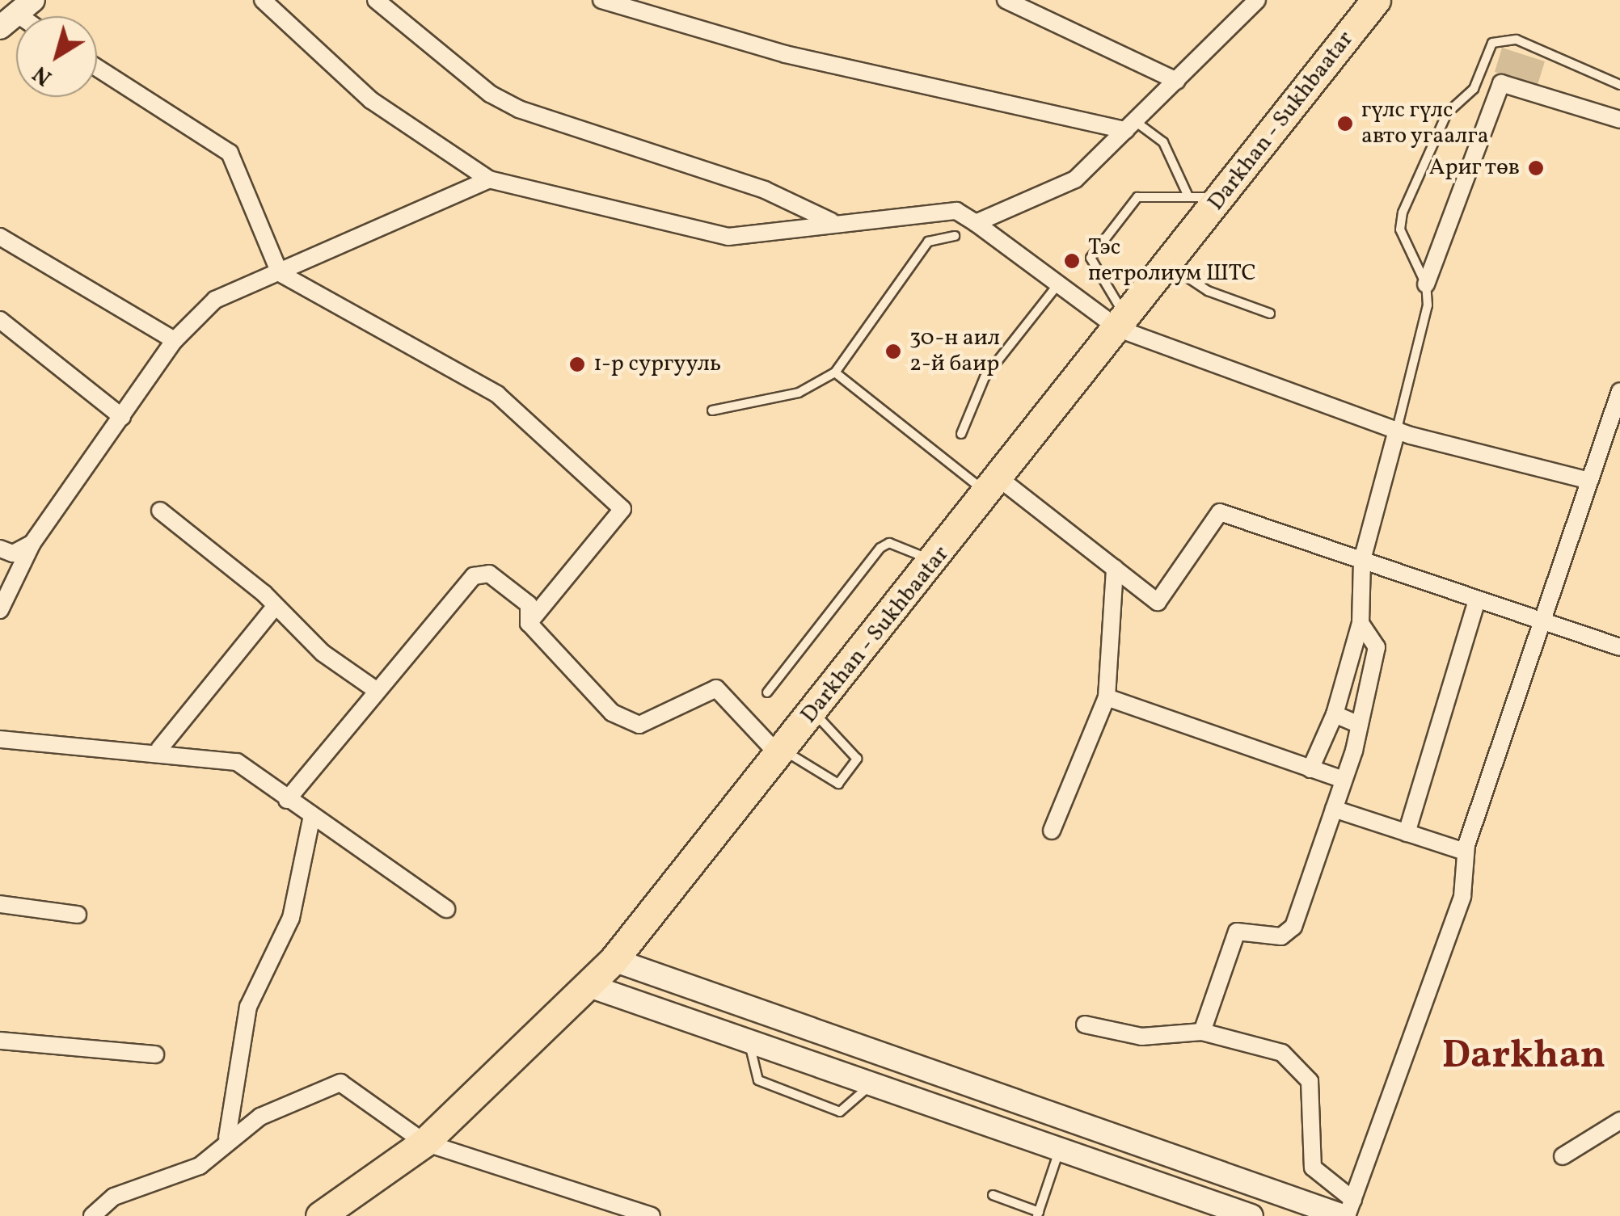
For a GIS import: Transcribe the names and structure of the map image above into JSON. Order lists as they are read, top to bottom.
{
  "streets": {
    "highway": ["Darkhan - Sukhbaatar"]
  },
  "districts": ["Darkhan"],
  "places": [
    "гүлс гүлс авто угаалга",
    "Ариг төв",
    "Тэс петролиум ШТС",
    "30-н аил 2-й баир",
    "1-р сургууль"
  ],
  "north": "bottom left"
}
